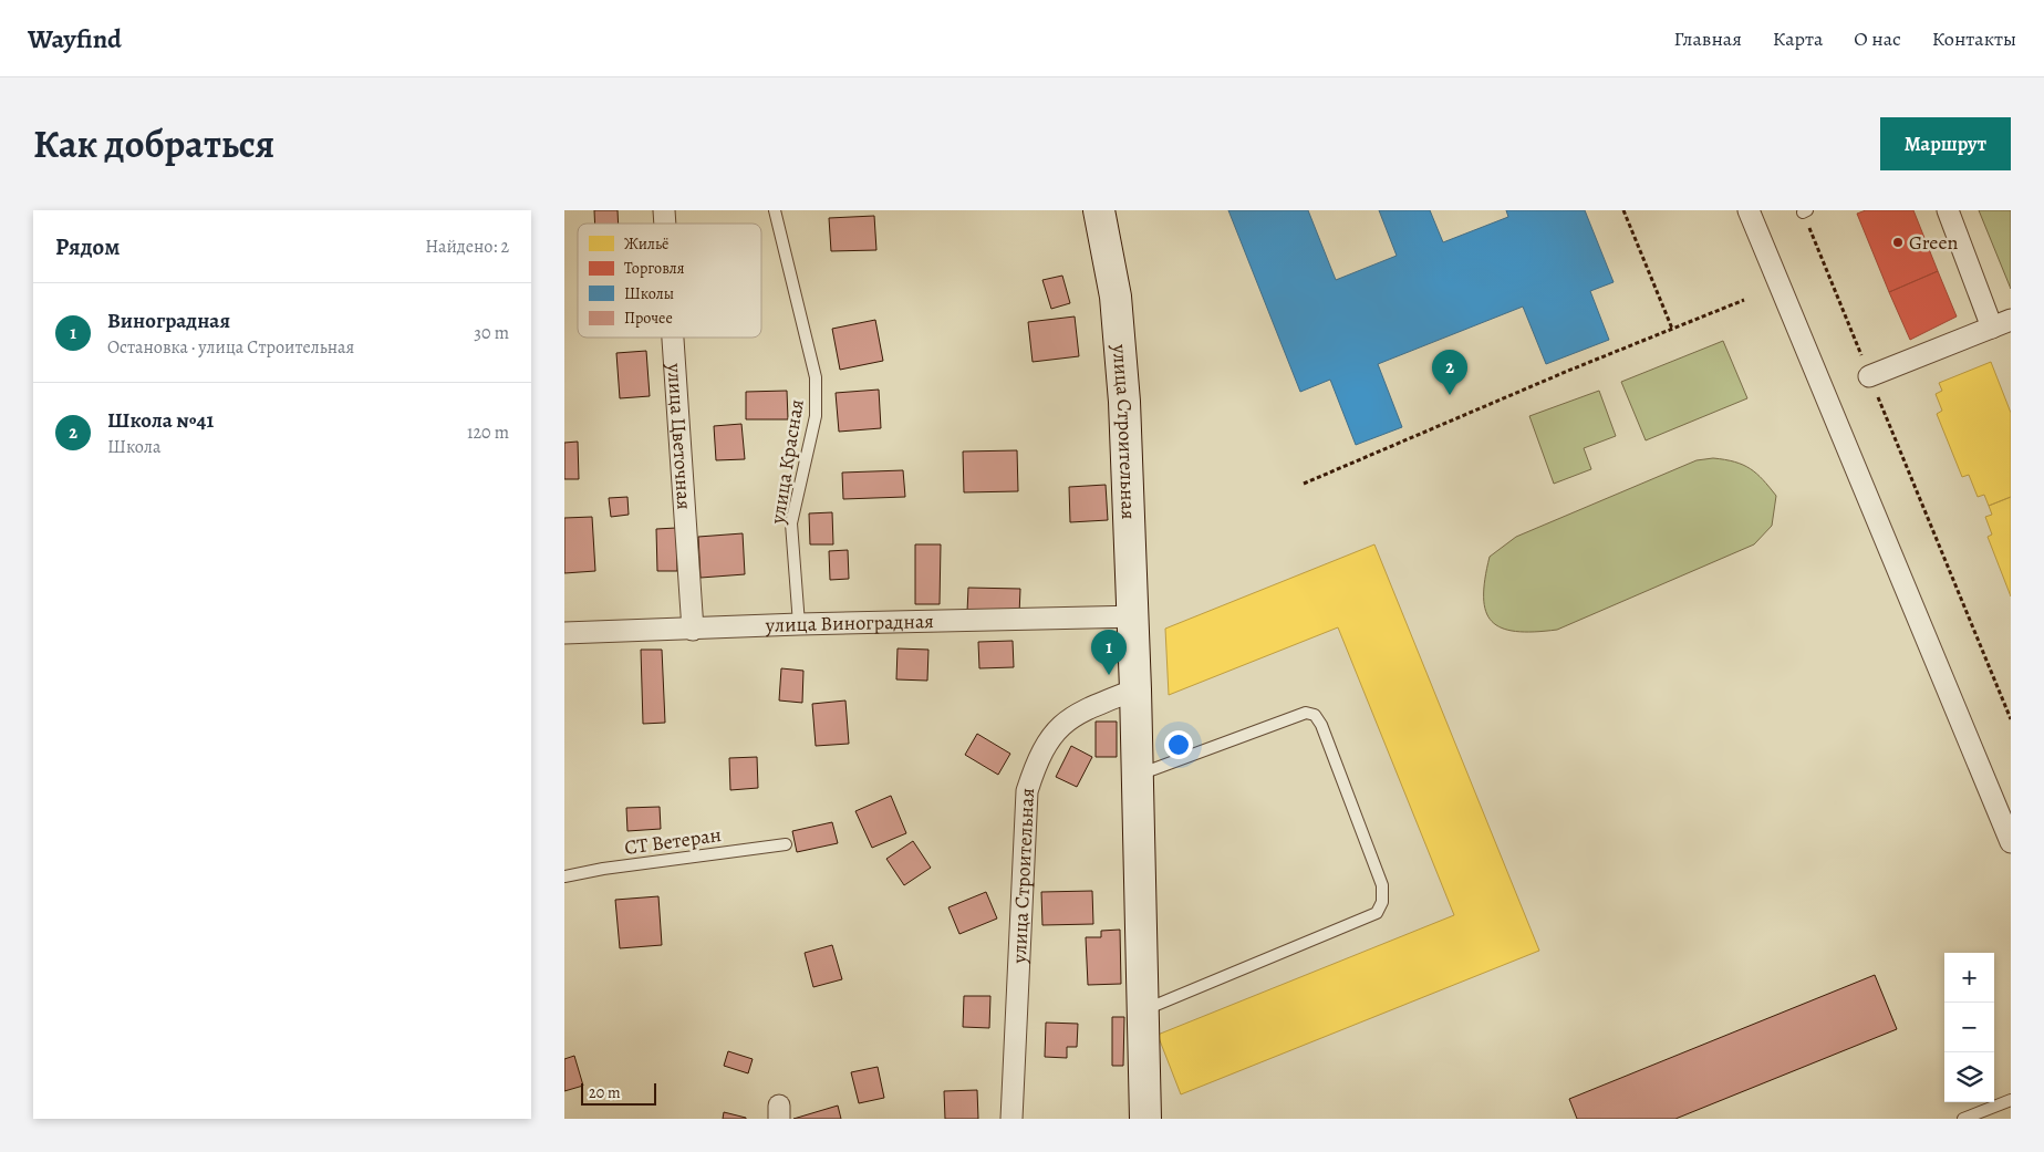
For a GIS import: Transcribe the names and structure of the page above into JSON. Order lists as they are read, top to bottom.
{
  "streets": {
    "street": ["улица Строительная", "улица Цветочная", "улица Виноградная"],
    "lane": ["улица Красная", "СТ Ветеран"]
  },
  "crossings": [
    ["улица Строительная", "улица Виноградная"],
    ["улица Цветочная", "улица Виноградная"],
    ["улица Красная", "улица Виноградная"]
  ],
  "places": ["Green"],
  "legend": [
    "Жильё",
    "Торговля",
    "Школы",
    "Прочее"
  ],
  "scale_bar": "20 m",
  "page": {
    "header": "Wayfind",
    "nav": [
      "Главная",
      "Карта",
      "О нас",
      "Контакты"
    ],
    "title": "Как добраться",
    "buttons": "Маршрут",
    "heading": ["Рядом", "Найдено: 2"],
    "list": [
      {
        "mark": "1",
        "name": "Виноградная",
        "note": "Остановка · улица Строительная",
        "value": "30 m"
      },
      {
        "mark": "2",
        "name": "Школа №41",
        "note": "Школа",
        "value": "120 m"
      }
    ],
    "pins": ["2", "1"],
    "map_buttons": ["+", "−"],
    "scale": "20 m"
  }
}
